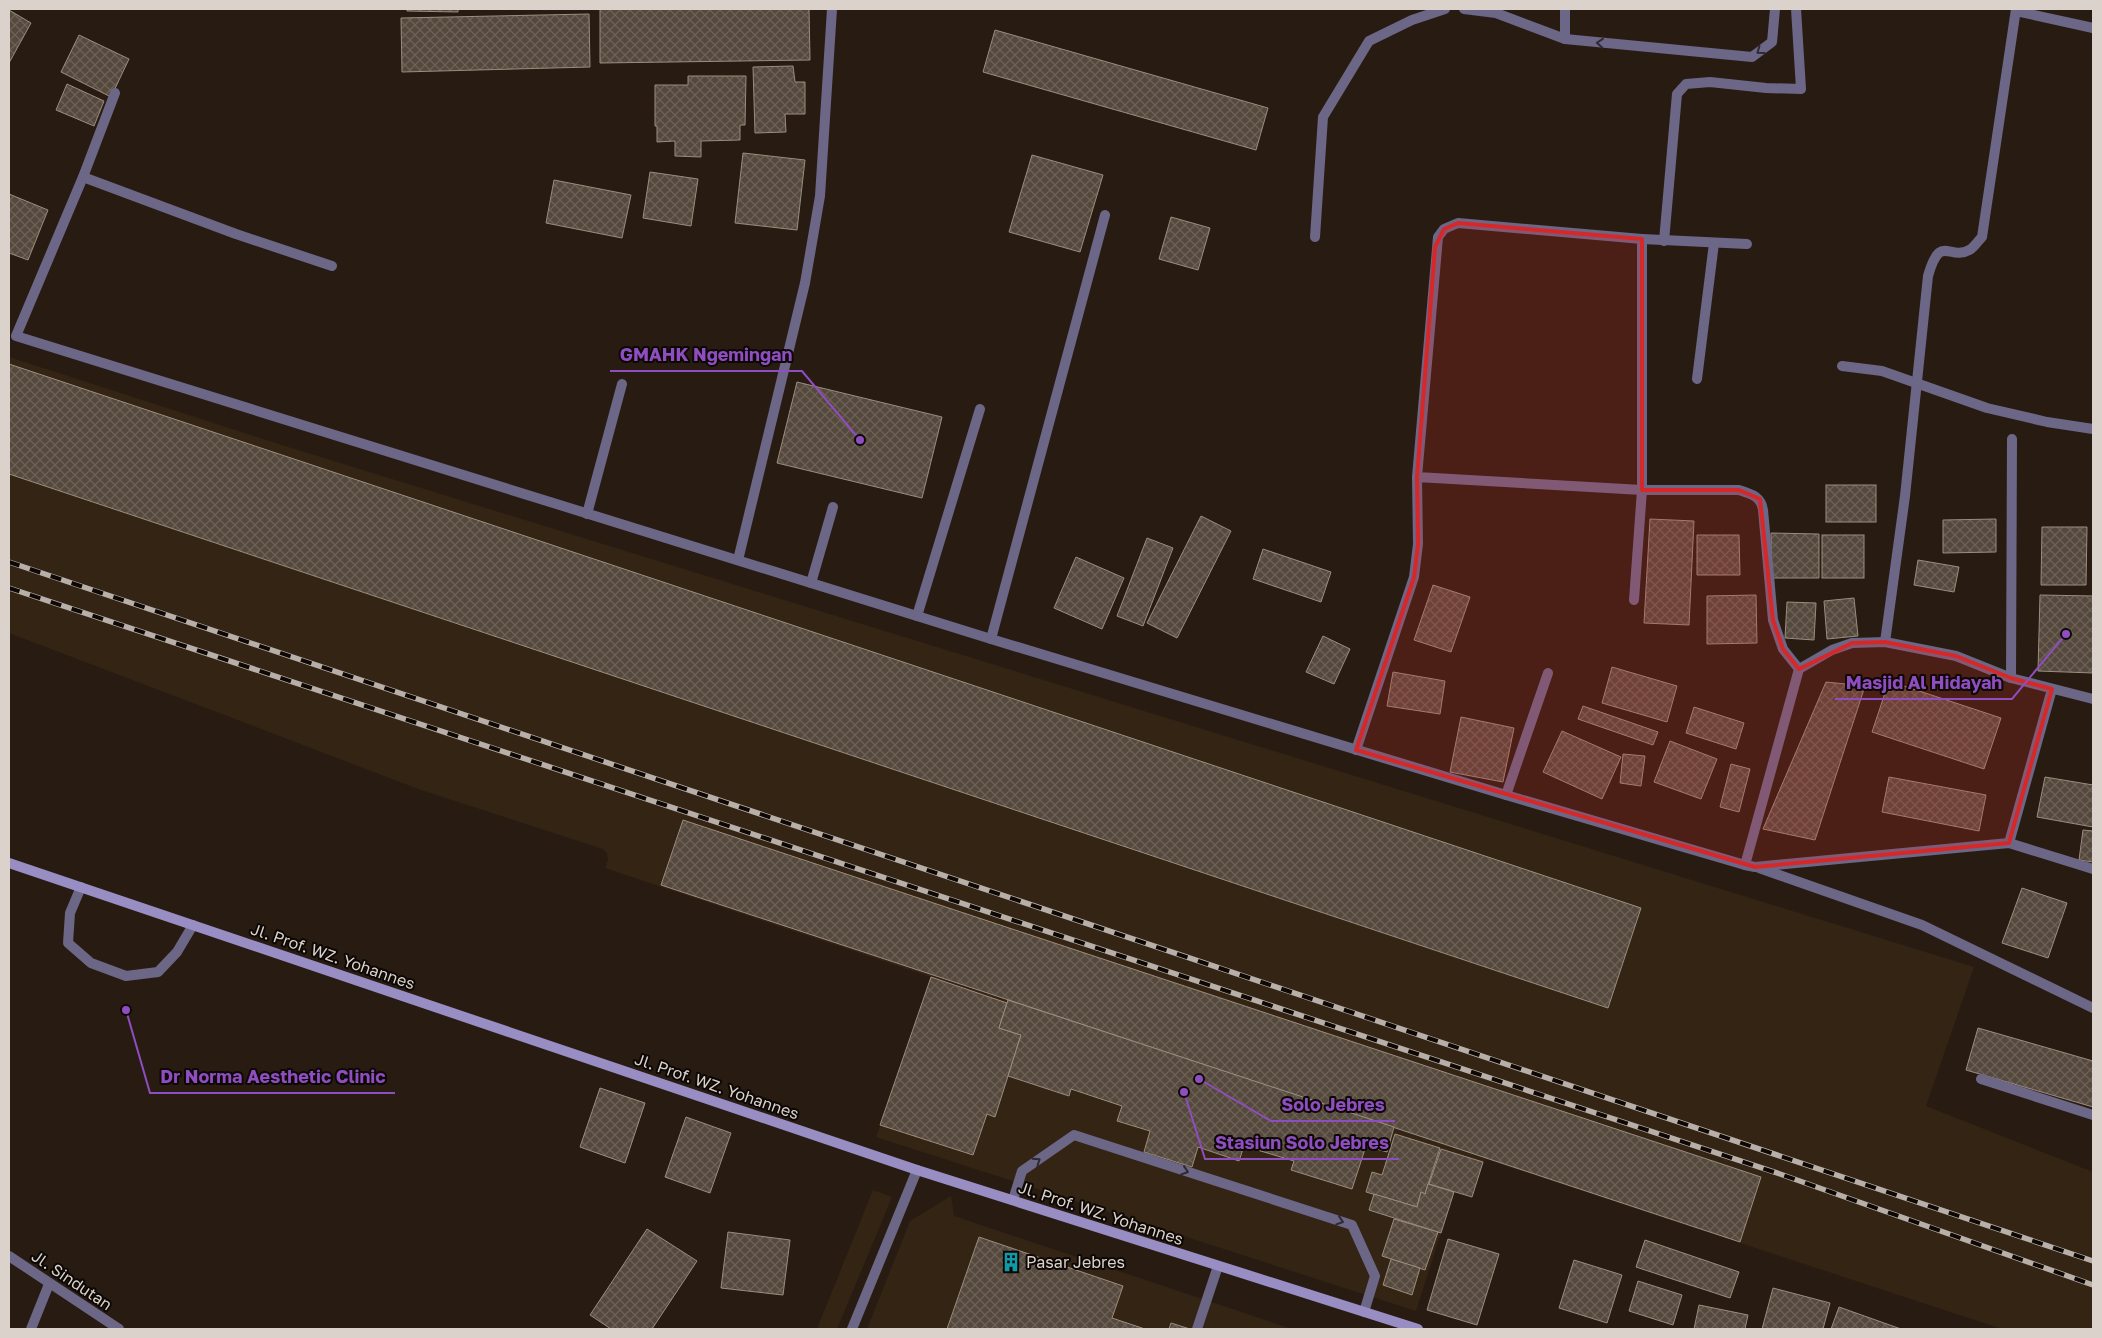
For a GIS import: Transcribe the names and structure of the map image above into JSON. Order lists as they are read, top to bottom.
{
  "streets": {
    "street": ["Jl. Prof. WZ. Yohannes", "Jl. Sindutan"]
  },
  "places": {
    "other": [
      "GMAHK Ngemingan",
      "Masjid Al Hidayah",
      "Dr Norma Aesthetic Clinic",
      "Solo Jebres",
      "Stasiun Solo Jebres"
    ],
    "building": ["Pasar Jebres"]
  }
}
